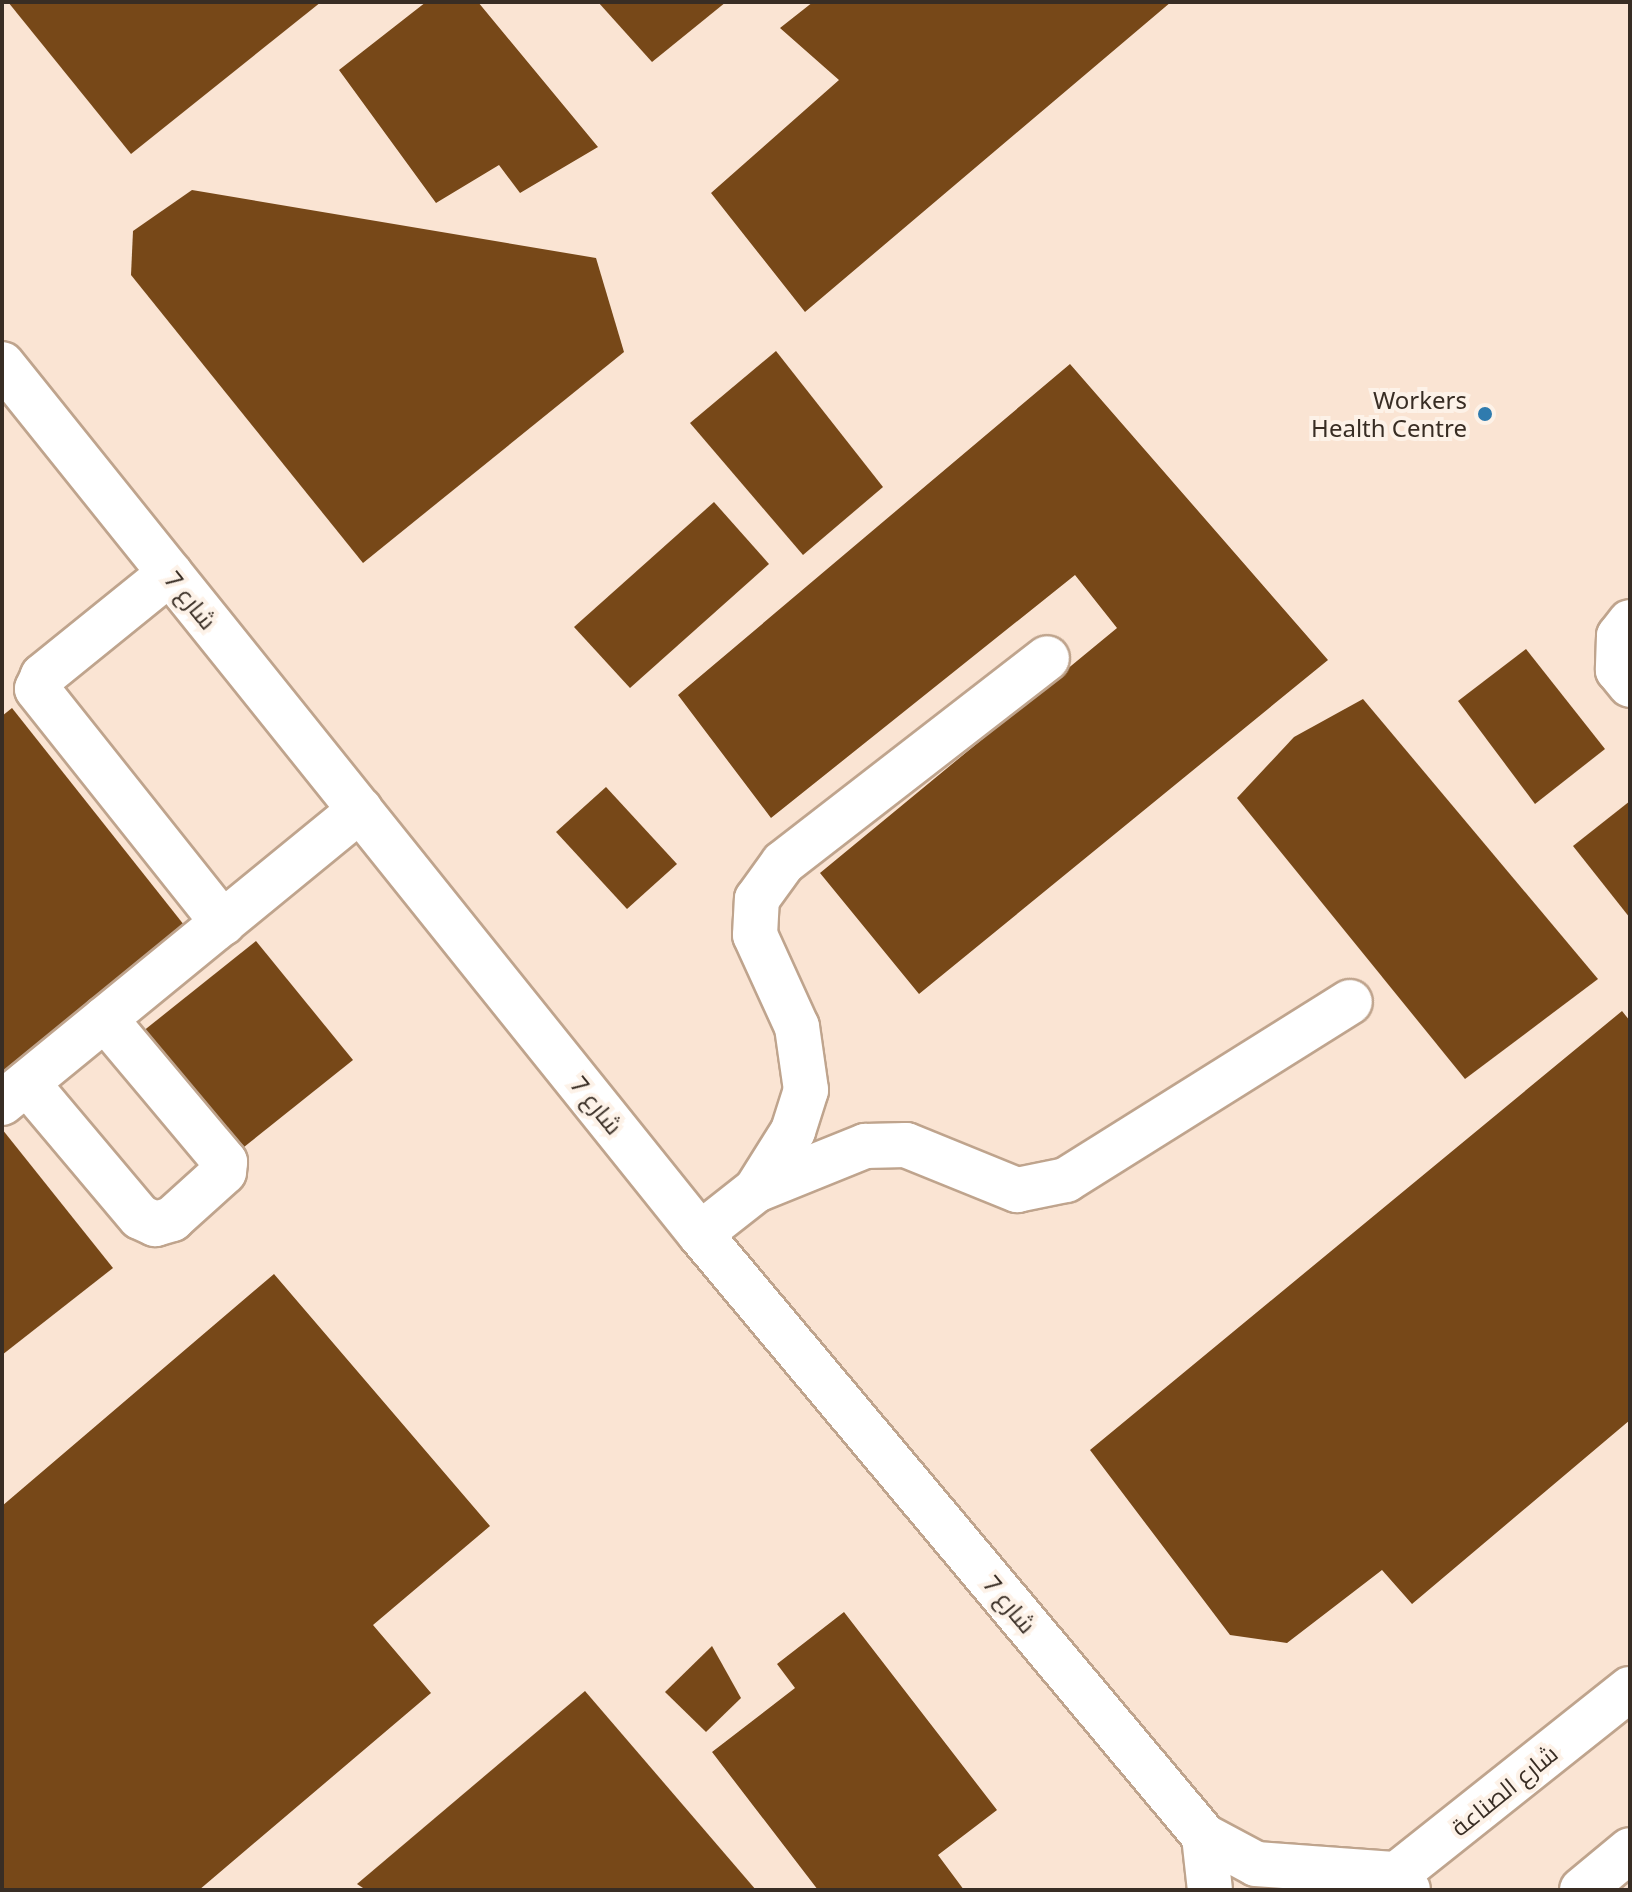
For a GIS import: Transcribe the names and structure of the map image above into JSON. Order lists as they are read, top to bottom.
{
  "streets": {
    "street": ["شارع 7", "شارع الصناعة"]
  },
  "crossings": [
    ["شارع 7", "شارع الصناعة"]
  ],
  "places": ["Workers Health Centre"]
}
